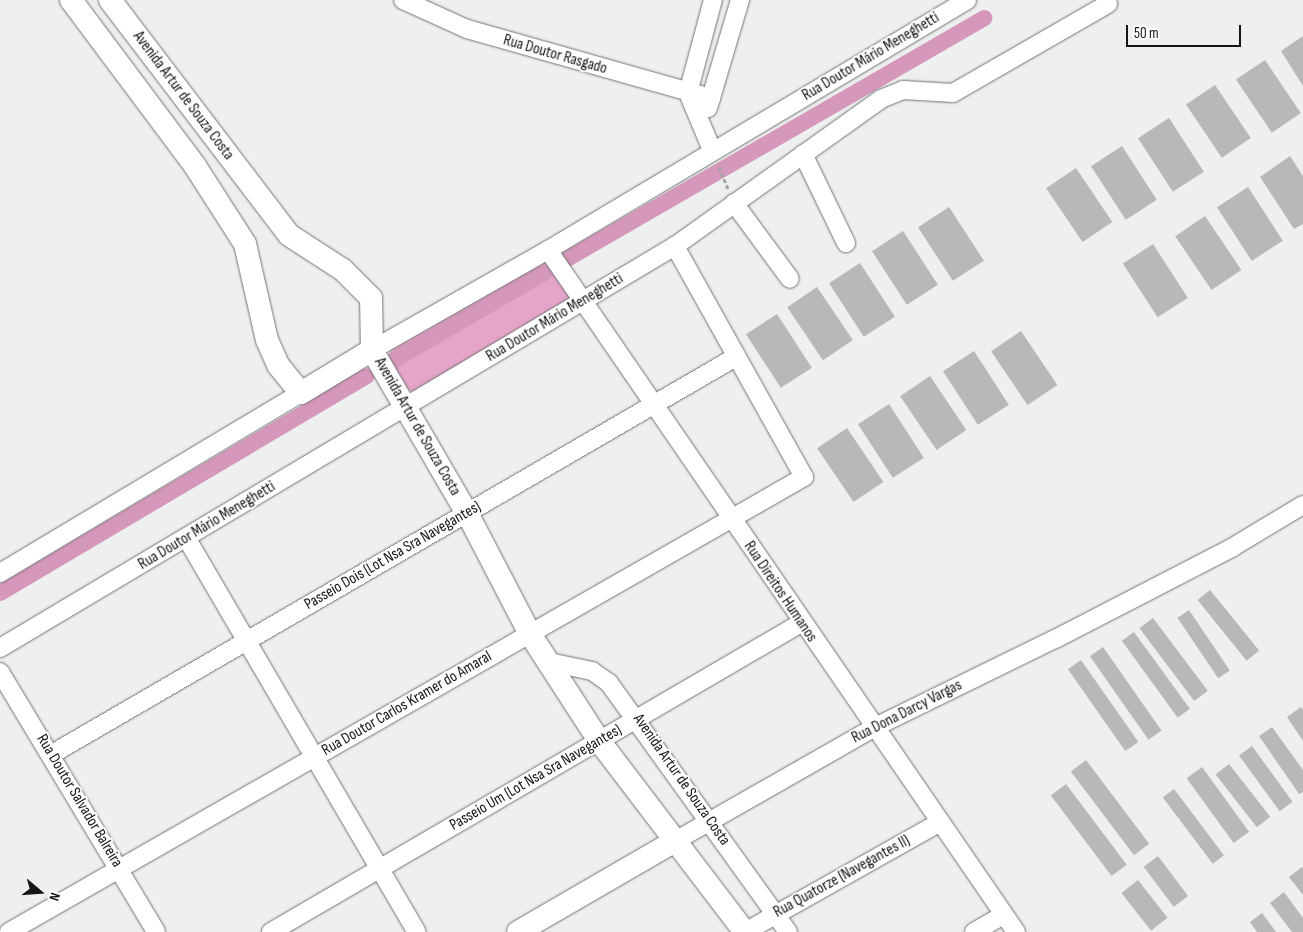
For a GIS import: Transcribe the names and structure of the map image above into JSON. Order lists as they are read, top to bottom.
{
  "streets": {
    "street": [
      "Rua Doutor Rasgado",
      "Rua Doutor Mário Meneghetti",
      "Avenida Artur de Souza Costa",
      "Passeio Dois (Lot Nsa Sra Navegantes)",
      "Rua Direitos Humanos",
      "Rua Doutor Carlos Kramer do Amaral",
      "Rua Dona Darcy Vargas",
      "Passeio Um (Lot Nsa Sra Navegantes)",
      "Rua Doutor Salvador Balreira",
      "Rua Quatorze (Navegantes II)"
    ]
  },
  "crossings": [
    ["Rua Doutor Mário Meneghetti", "Avenida Artur de Souza Costa"],
    ["Rua Doutor Mário Meneghetti", "Rua Direitos Humanos"],
    ["Avenida Artur de Souza Costa", "Passeio Dois (Lot Nsa Sra Navegantes)"],
    ["Avenida Artur de Souza Costa", "Rua Doutor Carlos Kramer do Amaral"],
    ["Avenida Artur de Souza Costa", "Rua Dona Darcy Vargas"],
    ["Avenida Artur de Souza Costa", "Passeio Um (Lot Nsa Sra Navegantes)"],
    ["Avenida Artur de Souza Costa", "Rua Quatorze (Navegantes II)"],
    ["Passeio Dois (Lot Nsa Sra Navegantes)", "Rua Direitos Humanos"],
    ["Passeio Dois (Lot Nsa Sra Navegantes)", "Rua Doutor Carlos Kramer do Amaral"],
    ["Passeio Dois (Lot Nsa Sra Navegantes)", "Rua Doutor Salvador Balreira"],
    ["Rua Direitos Humanos", "Rua Doutor Carlos Kramer do Amaral"],
    ["Rua Direitos Humanos", "Rua Dona Darcy Vargas"],
    ["Rua Direitos Humanos", "Passeio Um (Lot Nsa Sra Navegantes)"],
    ["Rua Direitos Humanos", "Rua Quatorze (Navegantes II)"],
    ["Rua Doutor Carlos Kramer do Amaral", "Rua Doutor Salvador Balreira"]
  ],
  "scale_bar": "50 m",
  "north": "right"
}
